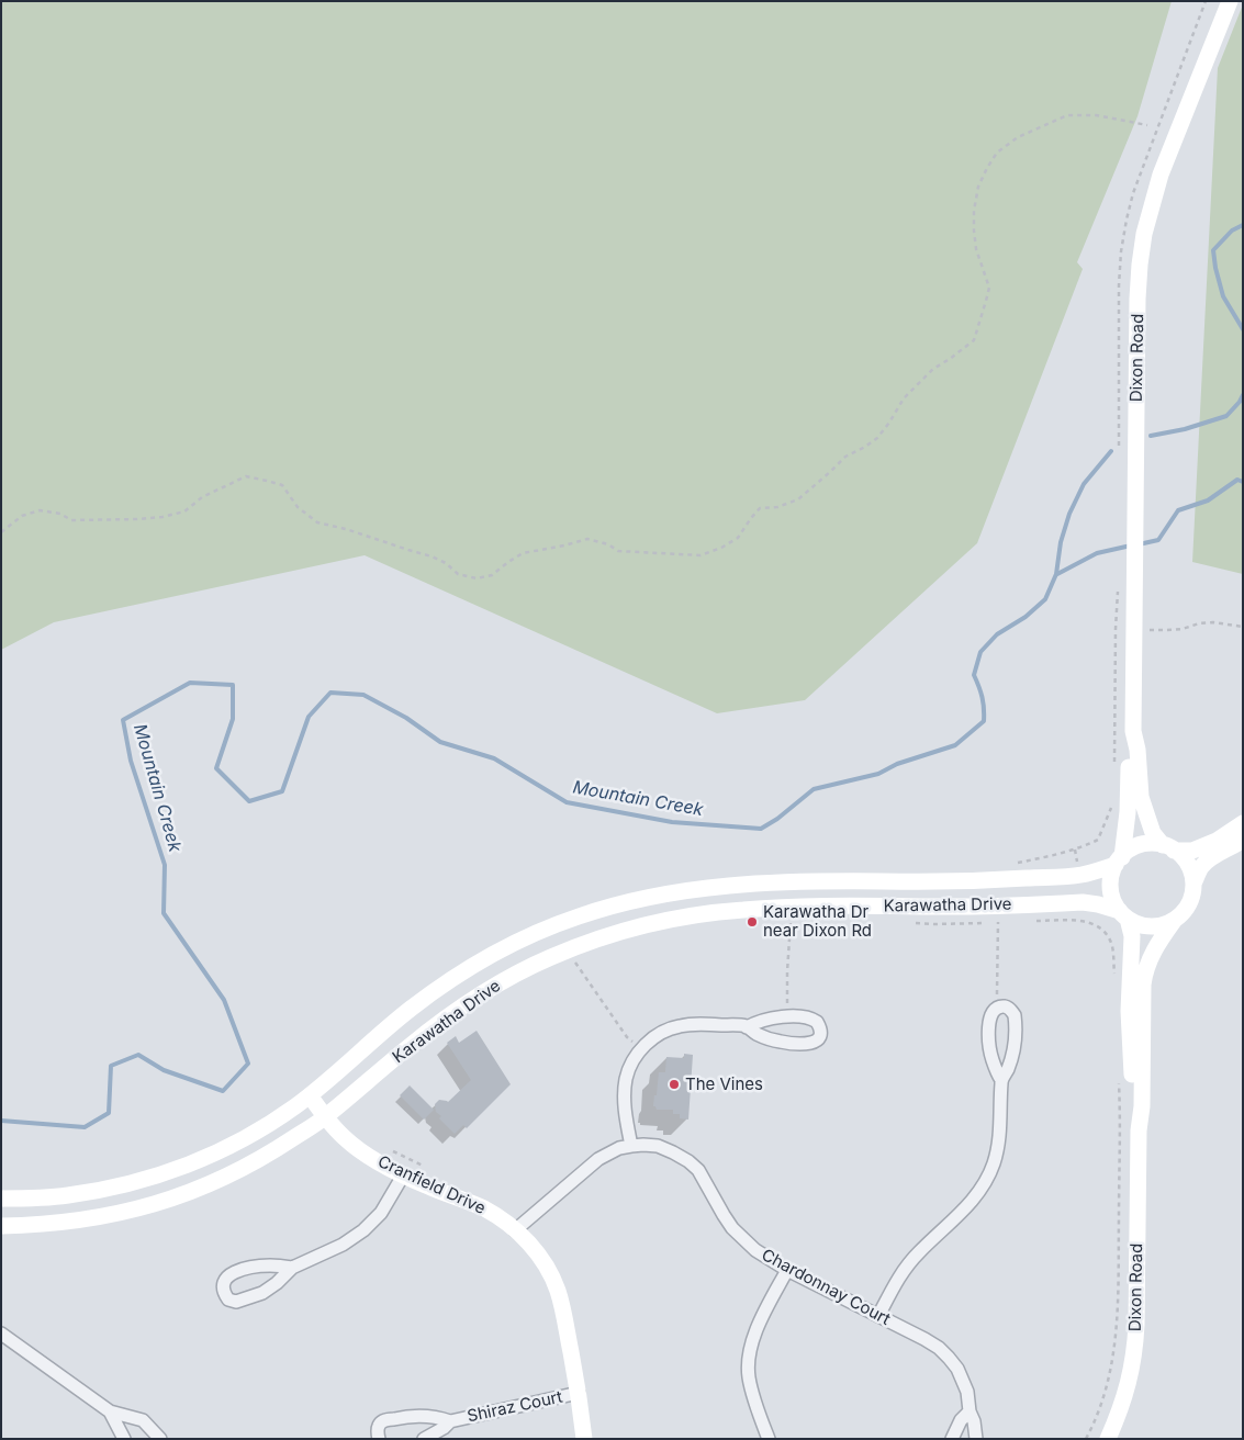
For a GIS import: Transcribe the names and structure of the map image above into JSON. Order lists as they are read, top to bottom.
{
  "streets": {
    "main road": ["Dixon Road", "Karawatha Drive", "Cranfield Drive"],
    "street": ["Chardonnay Court", "Shiraz Court"]
  },
  "crossings": [
    ["Dixon Road", "Karawatha Drive"],
    ["Karawatha Drive", "Cranfield Drive"],
    ["Cranfield Drive", "Chardonnay Court"],
    ["Cranfield Drive", "Shiraz Court"]
  ],
  "water": ["Mountain Creek"],
  "places": ["Karawatha Dr near Dixon Rd", "The Vines"]
}
